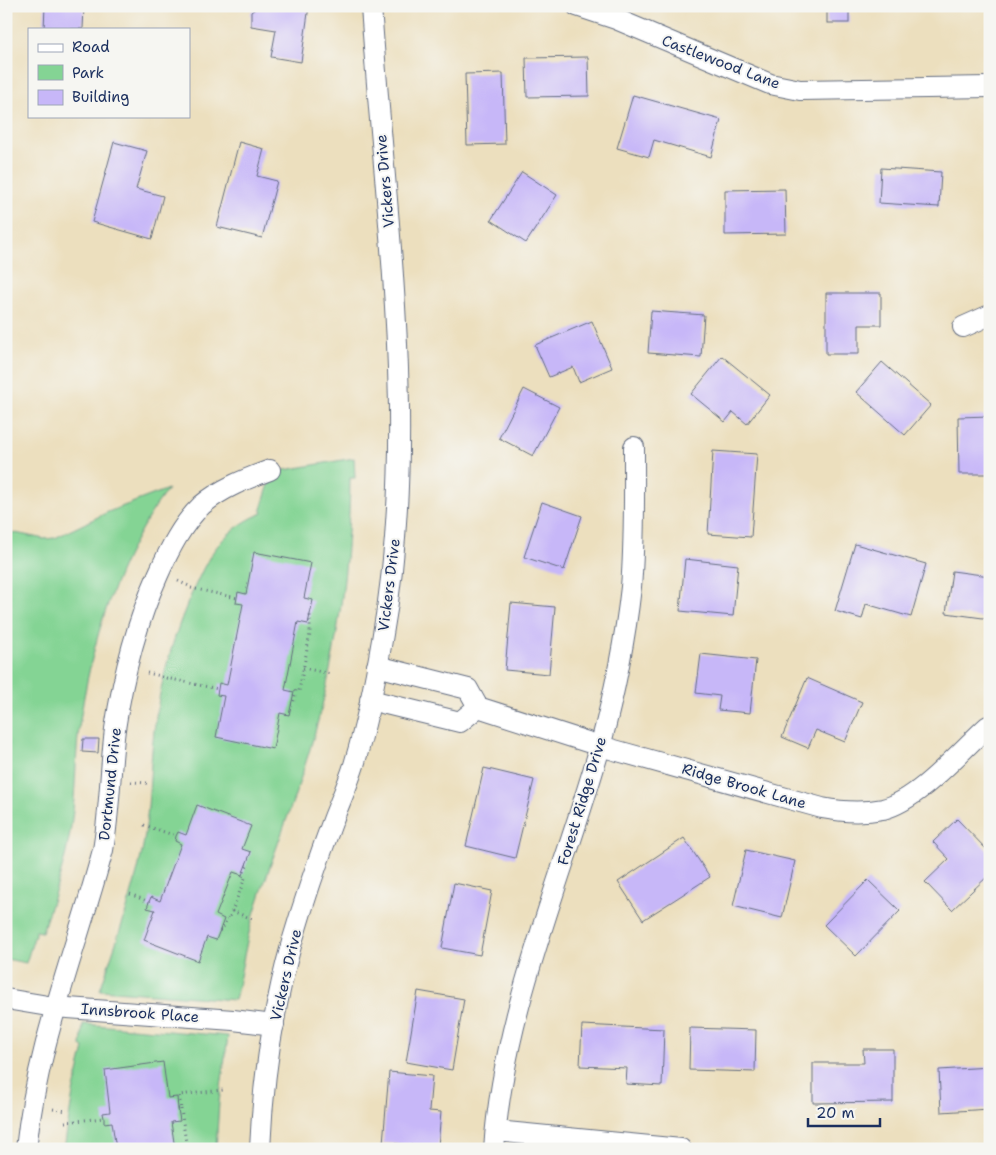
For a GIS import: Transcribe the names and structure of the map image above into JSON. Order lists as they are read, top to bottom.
{
  "streets": {
    "street": [
      "Castlewood Lane",
      "Vickers Drive",
      "Dortmund Drive",
      "Ridge Brook Lane",
      "Forest Ridge Drive",
      "Innsbrook Place"
    ]
  },
  "crossings": [
    ["Vickers Drive", "Innsbrook Place"],
    ["Dortmund Drive", "Innsbrook Place"],
    ["Ridge Brook Lane", "Forest Ridge Drive"]
  ],
  "legend": ["Road", "Park", "Building"],
  "scale_bar": "20 m"
}
